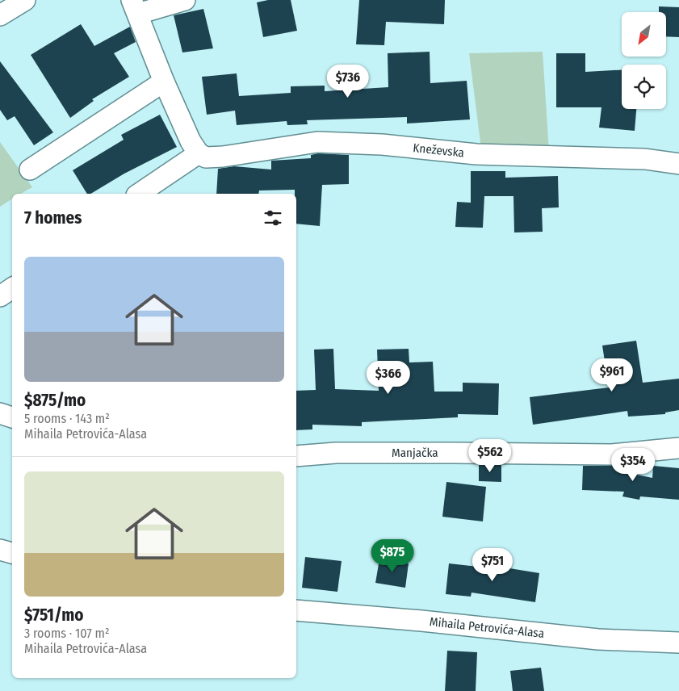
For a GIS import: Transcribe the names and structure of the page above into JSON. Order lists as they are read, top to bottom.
{
  "streets": {
    "street": ["Kneževska", "Manjačka", "Mihaila Petrovića-Alasa"]
  },
  "north": "bottom left",
  "page": {
    "price": [
      "$736",
      "$961",
      "$366",
      "$562",
      "$354",
      "$875",
      "$751"
    ],
    "heading": "7 homes",
    "list": [
      {
        "name": "$875/mo",
        "note": "5 rooms · 143 m² · Mihaila Petrovića-Alasa"
      },
      {
        "name": "$751/mo",
        "note": "3 rooms · 107 m² · Mihaila Petrovića-Alasa"
      }
    ]
  }
}
